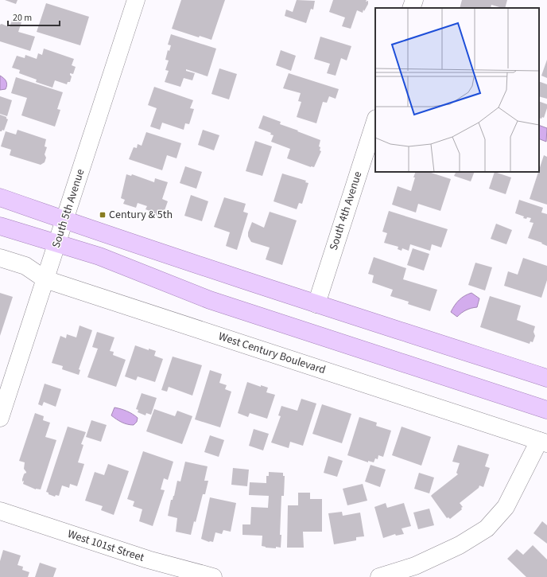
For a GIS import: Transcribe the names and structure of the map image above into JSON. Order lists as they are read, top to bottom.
{
  "streets": {
    "street": [
      "South 5th Avenue",
      "South 4th Avenue",
      "West Century Boulevard",
      "West 101st Street"
    ]
  },
  "crossings": [
    ["South 5th Avenue", "West Century Boulevard"]
  ],
  "places": {
    "transit": ["Century & 5th"]
  },
  "scale_bar": "20 m"
}
